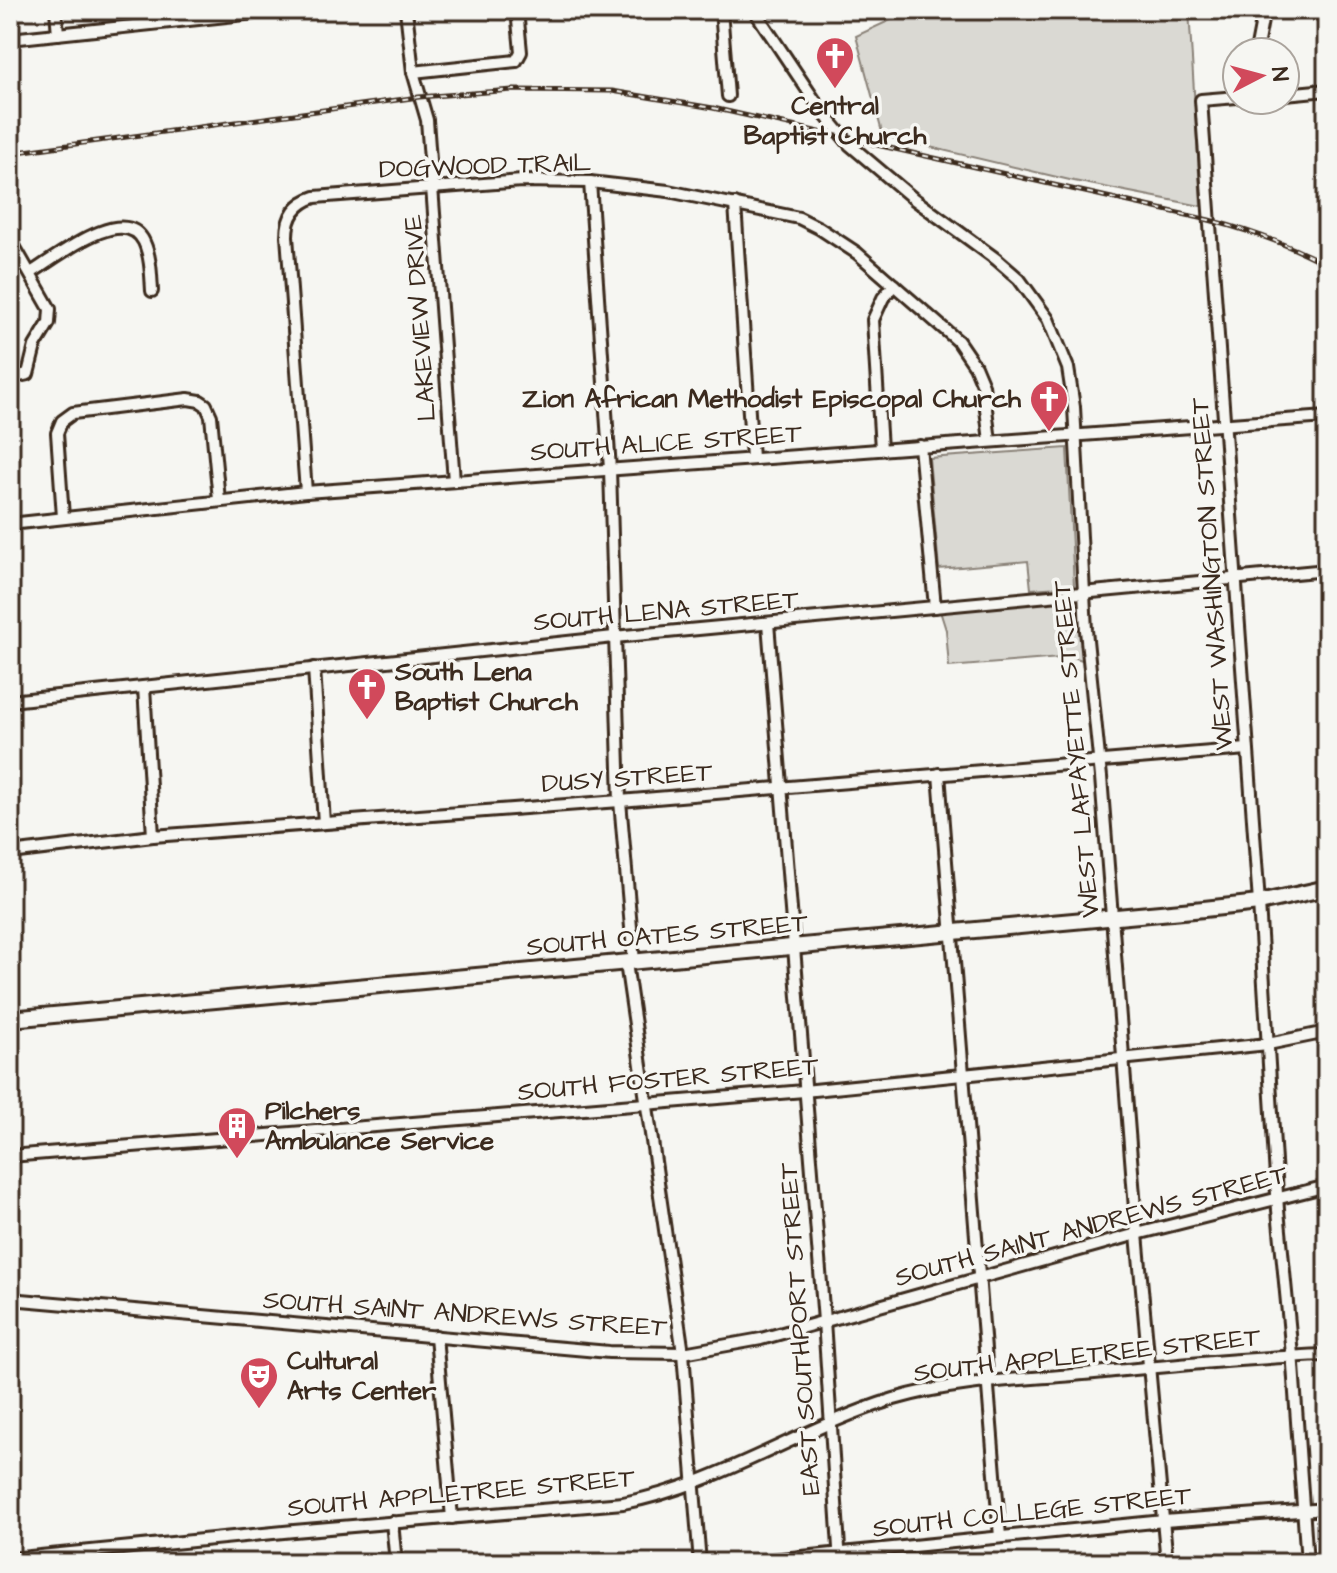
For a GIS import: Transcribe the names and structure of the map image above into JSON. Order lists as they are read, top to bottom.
{
  "streets": {
    "main road": ["SOUTH OATES STREET"],
    "street": [
      "DOGWOOD TRAIL",
      "LAKEVIEW DRIVE",
      "SOUTH ALICE STREET",
      "WEST WASHINGTON STREET",
      "SOUTH LENA STREET",
      "WEST LAFAYETTE STREET",
      "DUSY STREET",
      "SOUTH FOSTER STREET",
      "SOUTH SAINT ANDREWS STREET",
      "EAST SOUTHPORT STREET",
      "SOUTH APPLETREE STREET",
      "SOUTH COLLEGE STREET"
    ]
  },
  "crossings": [
    ["DOGWOOD TRAIL", "LAKEVIEW DRIVE"],
    ["DOGWOOD TRAIL", "SOUTH ALICE STREET"],
    ["LAKEVIEW DRIVE", "SOUTH ALICE STREET"],
    ["SOUTH ALICE STREET", "WEST WASHINGTON STREET"],
    ["SOUTH ALICE STREET", "WEST LAFAYETTE STREET"],
    ["WEST WASHINGTON STREET", "SOUTH LENA STREET"],
    ["WEST WASHINGTON STREET", "DUSY STREET"],
    ["WEST WASHINGTON STREET", "SOUTH OATES STREET"],
    ["WEST WASHINGTON STREET", "SOUTH FOSTER STREET"],
    ["WEST WASHINGTON STREET", "SOUTH SAINT ANDREWS STREET"],
    ["WEST WASHINGTON STREET", "SOUTH APPLETREE STREET"],
    ["WEST WASHINGTON STREET", "SOUTH COLLEGE STREET"],
    ["SOUTH LENA STREET", "WEST LAFAYETTE STREET"],
    ["SOUTH LENA STREET", "EAST SOUTHPORT STREET"],
    ["WEST LAFAYETTE STREET", "DUSY STREET"],
    ["WEST LAFAYETTE STREET", "SOUTH OATES STREET"],
    ["WEST LAFAYETTE STREET", "SOUTH FOSTER STREET"],
    ["WEST LAFAYETTE STREET", "SOUTH SAINT ANDREWS STREET"],
    ["WEST LAFAYETTE STREET", "SOUTH APPLETREE STREET"],
    ["WEST LAFAYETTE STREET", "SOUTH COLLEGE STREET"],
    ["DUSY STREET", "EAST SOUTHPORT STREET"],
    ["SOUTH OATES STREET", "EAST SOUTHPORT STREET"],
    ["SOUTH FOSTER STREET", "EAST SOUTHPORT STREET"],
    ["SOUTH SAINT ANDREWS STREET", "EAST SOUTHPORT STREET"],
    ["EAST SOUTHPORT STREET", "SOUTH APPLETREE STREET"],
    ["EAST SOUTHPORT STREET", "SOUTH COLLEGE STREET"]
  ],
  "places": {
    "church": ["Central Baptist Church", "Zion African Methodist Episcopal Church", "South Lena Baptist Church"],
    "building": ["Pilchers Ambulance Service"],
    "theatre": ["Cultural Arts Center"]
  },
  "north": "right"
}
